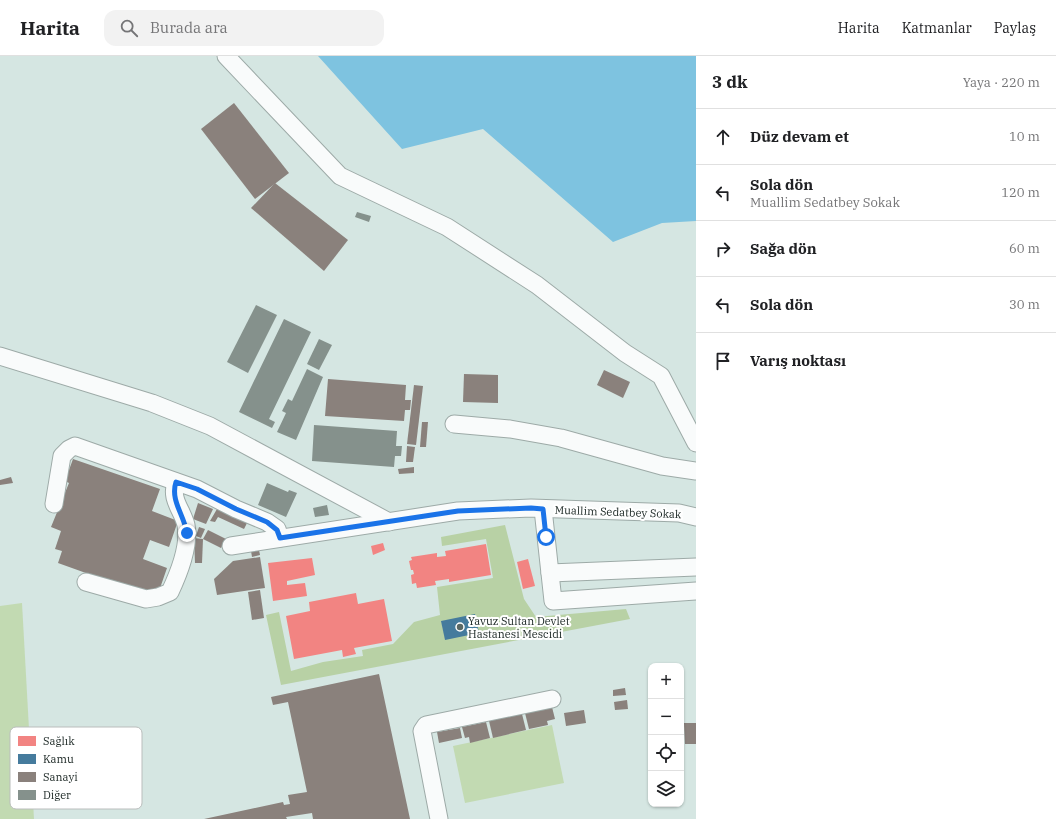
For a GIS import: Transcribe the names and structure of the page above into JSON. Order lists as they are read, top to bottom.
{
  "streets": {
    "street": ["Muallim Sedatbey Sokak"]
  },
  "places": ["Yavuz Sultan Devlet Hastanesi Mescidi"],
  "legend": [
    "Sağlık",
    "Kamu",
    "Sanayi",
    "Diğer"
  ],
  "page": {
    "header": "Harita",
    "search": "Burada ara",
    "nav": ["Harita", "Katmanlar", "Paylaş"],
    "heading": ["3 dk", "Yaya · 220 m"],
    "list": [
      ["Düz devam et", "10 m"],
      ["Sola dön", "Muallim Sedatbey Sokak", "120 m"],
      ["Sağa dön", "60 m"],
      ["Sola dön", "30 m"],
      "Varış noktası"
    ],
    "map_buttons": ["+", "−"]
  }
}
